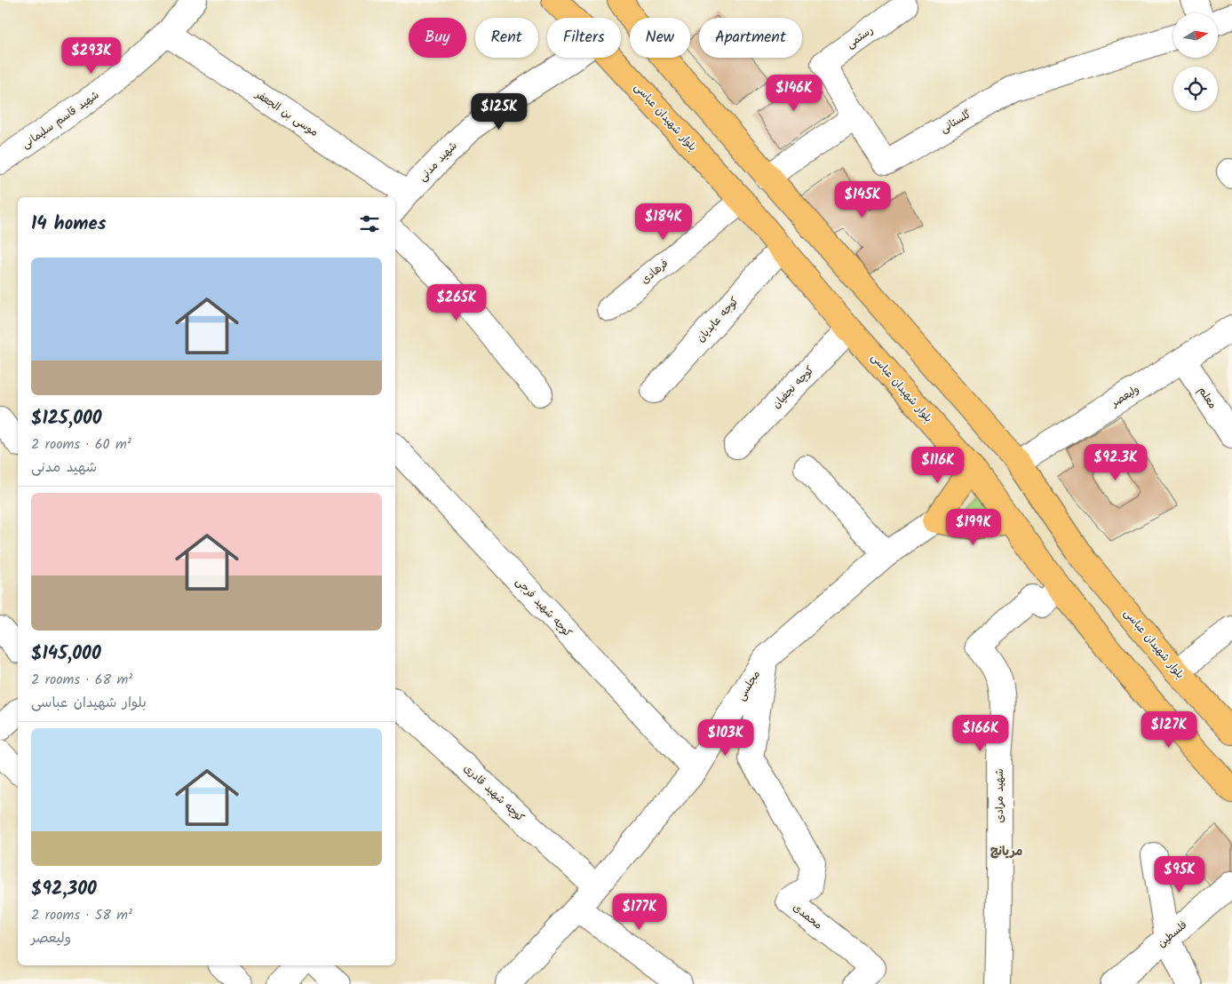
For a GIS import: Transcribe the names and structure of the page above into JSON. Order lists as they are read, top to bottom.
{
  "streets": {
    "main road": ["بلوار شهیدان عباسی"],
    "street": [
      "رستمی",
      "موسی بن الجعفر",
      "شهید قاسم سلیمانی",
      "گلستانی",
      "شهید مدنی",
      "فرهادی",
      "کوجه عابدیان",
      "کوچه نجفیان",
      "ولیعصر",
      "معلم",
      "کوچه شهید فرجی",
      "مجلسی",
      "کوچه شهید قادری",
      "شهید مرادی",
      "محمدی",
      "فلسطین"
    ]
  },
  "crossings": [
    ["رستمی", "گلستانی"],
    ["موسی بن الجعفر", "شهید قاسم سلیمانی"],
    ["بلوار شهیدان عباسی", "فرهادی"],
    ["بلوار شهیدان عباسی", "کوجه عابدیان"],
    ["بلوار شهیدان عباسی", "کوچه نجفیان"],
    ["بلوار شهیدان عباسی", "ولیعصر"],
    ["بلوار شهیدان عباسی", "شهید مرادی"],
    ["ولیعصر", "معلم"],
    ["کوچه شهید فرجی", "مجلسی"],
    ["مجلسی", "کوچه شهید قادری"],
    ["مجلسی", "محمدی"]
  ],
  "districts": ["مریانج"],
  "north": "right",
  "page": {
    "chip": [
      "Buy",
      "Rent",
      "Filters",
      "New",
      "Apartment"
    ],
    "price": [
      "$293K",
      "$146K",
      "$125K",
      "$145K",
      "$184K",
      "$265K",
      "$92.3K",
      "$116K",
      "$199K",
      "$127K",
      "$166K",
      "$103K",
      "$95K",
      "$177K"
    ],
    "heading": "14 homes",
    "list": [
      {
        "name": "$125,000",
        "note": "2 rooms · 60 m² · شهید مدنی"
      },
      {
        "name": "$145,000",
        "note": "2 rooms · 68 m² · بلوار شهیدان عباسی"
      },
      {
        "name": "$92,300",
        "note": "2 rooms · 58 m² · ولیعصر"
      }
    ]
  }
}
